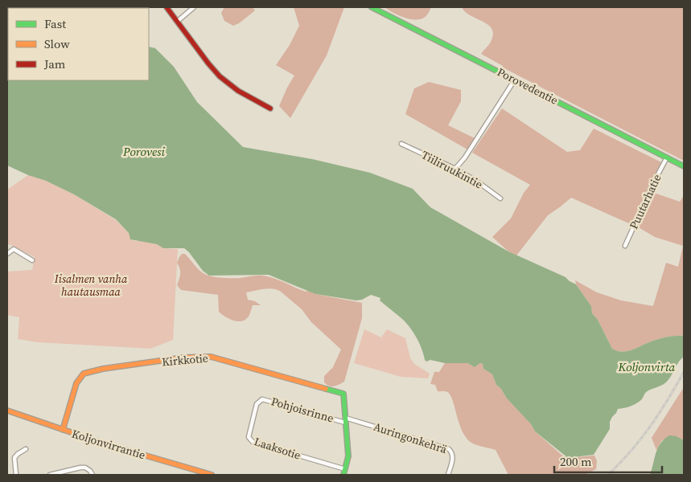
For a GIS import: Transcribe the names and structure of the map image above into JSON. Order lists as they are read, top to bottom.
{
  "streets": {
    "street": [
      "Porovedentie",
      "Tiiliruukintie",
      "Puutarhatie",
      "Kirkkotie",
      "Pohjoisrinne",
      "Auringonkehrä",
      "Koljonvirrantie",
      "Laaksotie"
    ]
  },
  "crossings": [
    ["Porovedentie", "Puutarhatie"],
    ["Kirkkotie", "Pohjoisrinne"],
    ["Kirkkotie", "Auringonkehrä"],
    ["Kirkkotie", "Koljonvirrantie"],
    ["Pohjoisrinne", "Auringonkehrä"],
    ["Pohjoisrinne", "Laaksotie"]
  ],
  "water": ["Porovesi", "Koljonvirta"],
  "parks": ["Iisalmen vanha hautausmaa"],
  "legend": ["Fast", "Slow", "Jam"],
  "scale_bar": "200 m"
}
